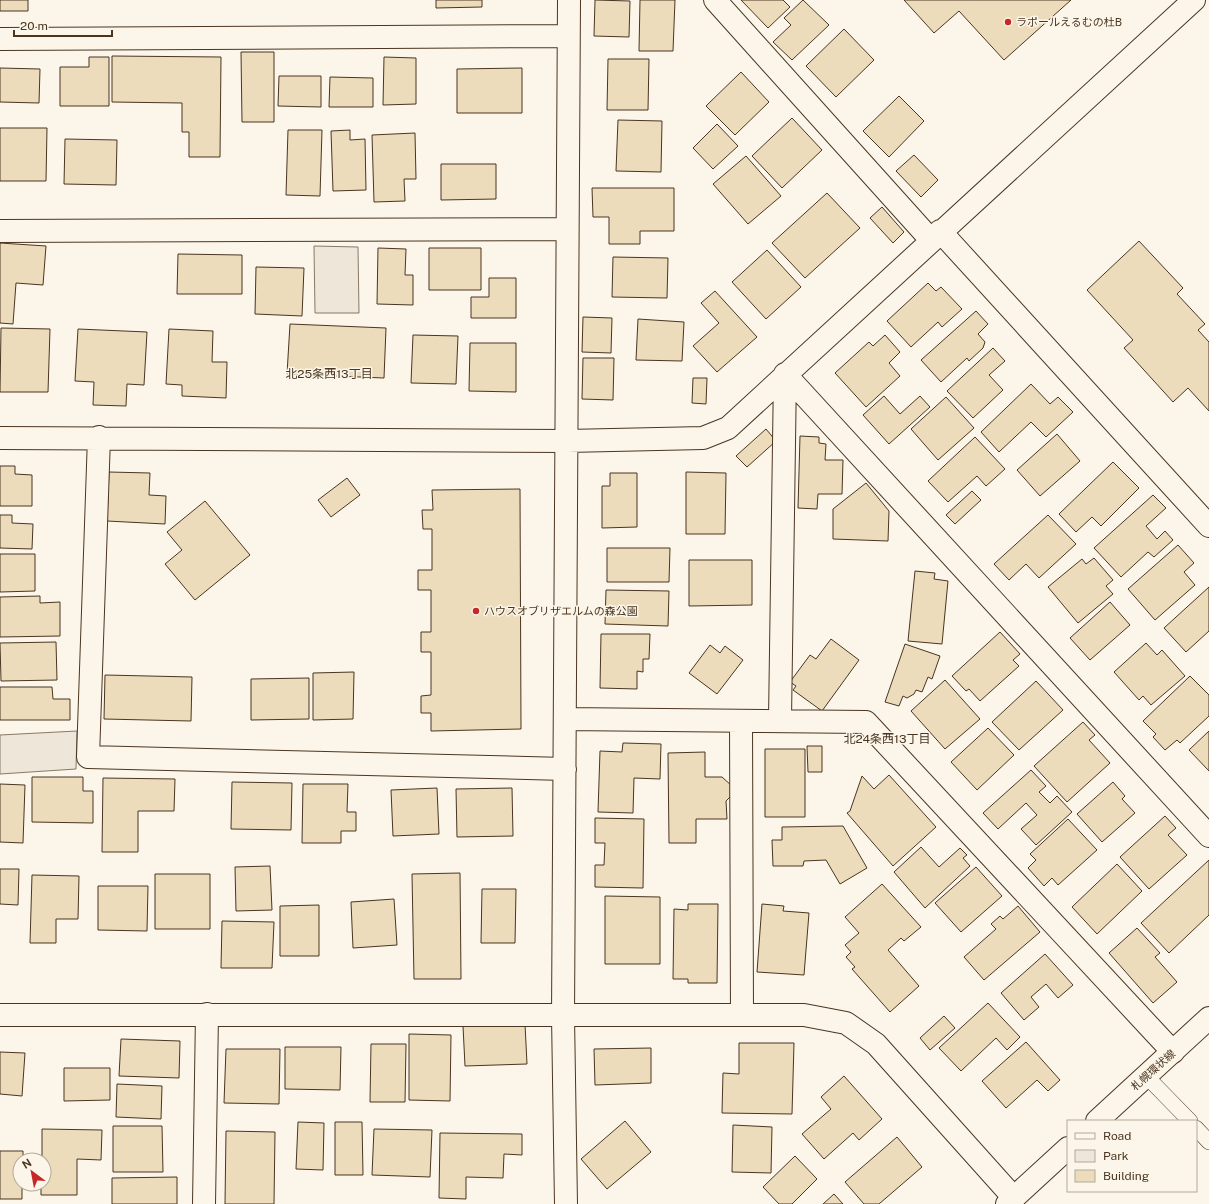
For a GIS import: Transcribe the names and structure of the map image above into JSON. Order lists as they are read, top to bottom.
{
  "streets": {
    "street": ["札幌環状線"]
  },
  "districts": ["北25条西13丁目", "北24条西13丁目"],
  "places": ["ラポールえるむの杜B", "ハウスオブリザエルムの森公園"],
  "legend": ["Road", "Park", "Building"],
  "scale_bar": "20 m",
  "north": "top left"
}
